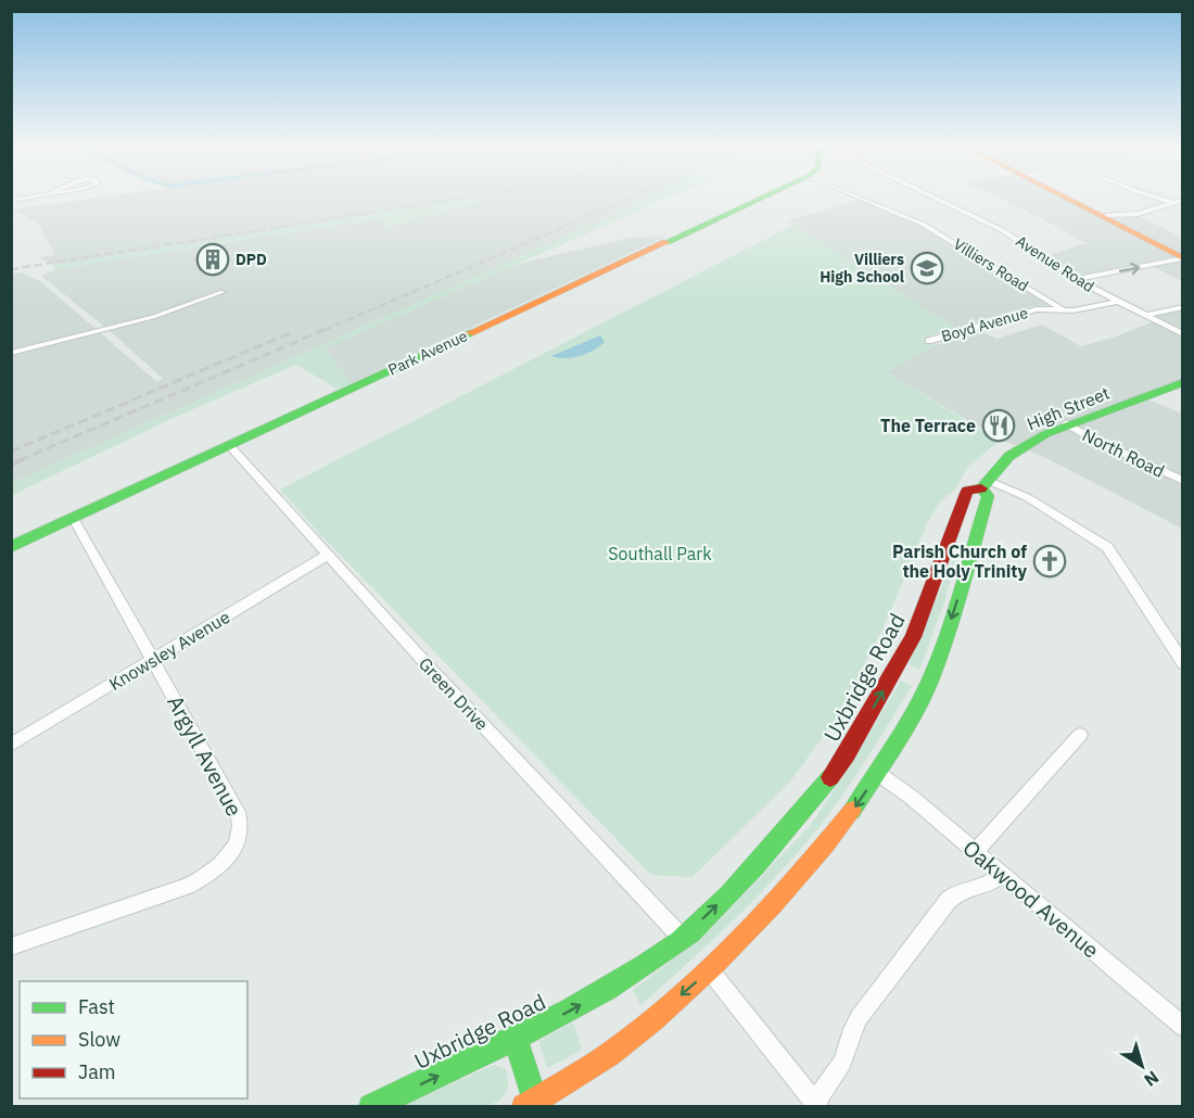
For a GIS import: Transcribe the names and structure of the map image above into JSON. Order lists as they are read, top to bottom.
{
  "streets": {
    "main road": ["Park Avenue", "High Street", "Uxbridge Road"],
    "street": [
      "Avenue Road",
      "Villiers Road",
      "Boyd Avenue",
      "North Road",
      "Knowsley Avenue",
      "Green Drive",
      "Argyll Avenue",
      "Oakwood Avenue"
    ]
  },
  "crossings": [
    ["Avenue Road", "Boyd Avenue"],
    ["Villiers Road", "Boyd Avenue"],
    ["Park Avenue", "Green Drive"],
    ["Park Avenue", "Argyll Avenue"],
    ["High Street", "North Road"],
    ["High Street", "Uxbridge Road"],
    ["Knowsley Avenue", "Green Drive"],
    ["Knowsley Avenue", "Argyll Avenue"],
    ["Uxbridge Road", "Green Drive"],
    ["Uxbridge Road", "Oakwood Avenue"]
  ],
  "parks": ["Southall Park"],
  "places": {
    "building": ["DPD"],
    "school or university": ["Villiers High School"],
    "restaurant": ["The Terrace"],
    "church": ["Parish Church of the Holy Trinity"]
  },
  "legend": ["Fast", "Slow", "Jam"],
  "north": "bottom right"
}
